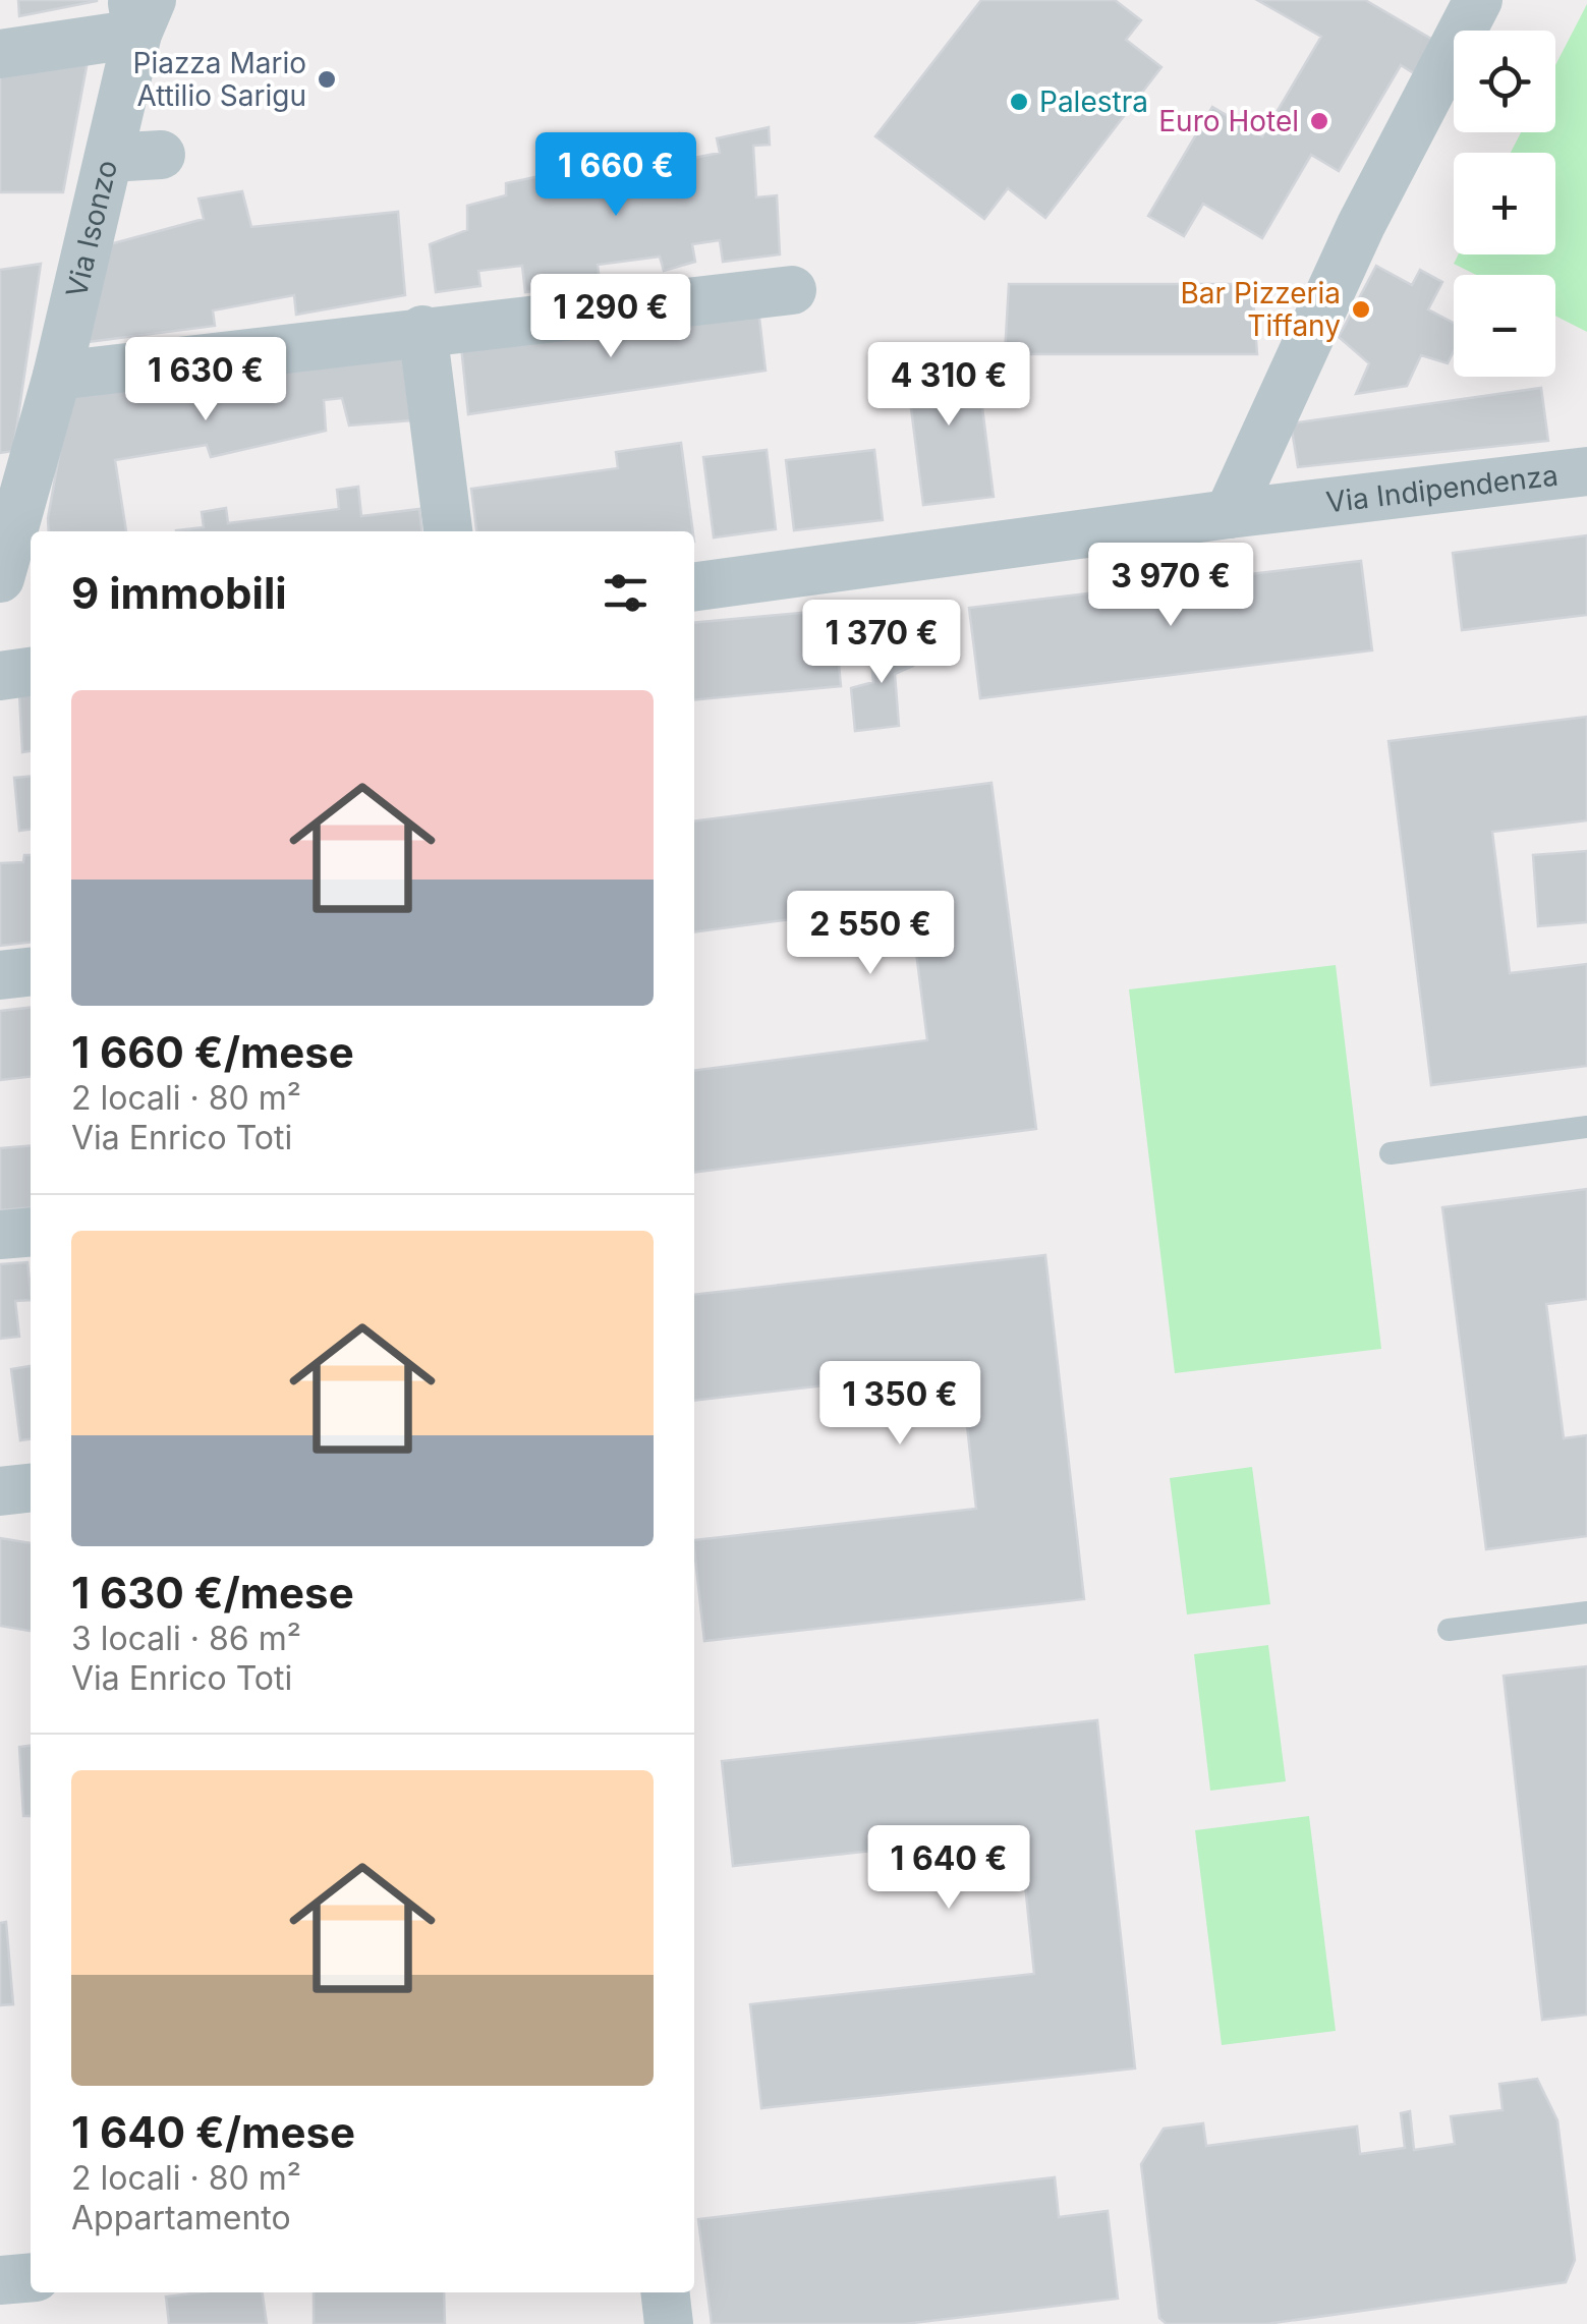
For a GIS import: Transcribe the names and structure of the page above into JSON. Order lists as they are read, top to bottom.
{
  "streets": {
    "street": ["Via Isonzo", "Via Indipendenza"]
  },
  "places": [
    "Piazza Mario Attilio Sarigu",
    "Palestra",
    "Euro Hotel",
    "Bar Pizzeria Tiffany"
  ],
  "page": {
    "map_buttons": ["+", "−"],
    "price": [
      "1 660 €",
      "1 290 €",
      "1 630 €",
      "4 310 €",
      "3 970 €",
      "1 370 €",
      "2 550 €",
      "1 350 €",
      "1 640 €"
    ],
    "heading": "9 immobili",
    "list": [
      {
        "name": "1 660 €/mese",
        "note": "2 locali · 80 m² · Via Enrico Toti"
      },
      {
        "name": "1 630 €/mese",
        "note": "3 locali · 86 m² · Via Enrico Toti"
      },
      {
        "name": "1 640 €/mese",
        "note": "2 locali · 80 m² · Appartamento"
      }
    ]
  }
}
